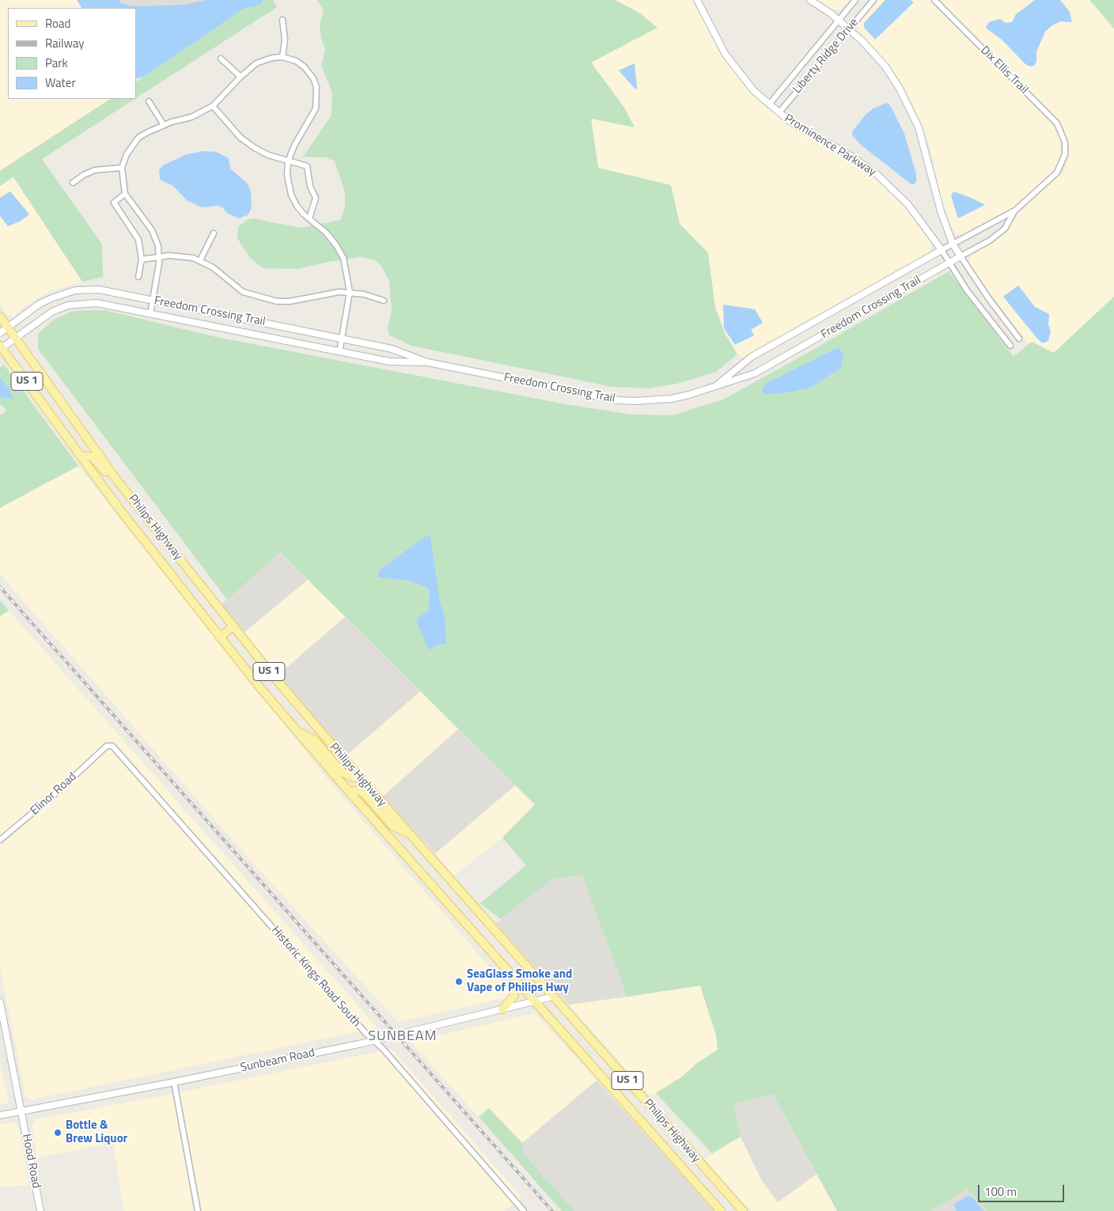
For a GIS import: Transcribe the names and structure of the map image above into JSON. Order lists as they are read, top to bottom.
{
  "streets": {
    "main road": ["US 1", "Philips Highway"],
    "street": [
      "Liberty Ridge Drive",
      "Dix Ellis Trail",
      "Prominence Parkway",
      "Freedom Crossing Trail",
      "Elinor Road",
      "Historic Kings Road South",
      "Sunbeam Road",
      "Hood Road"
    ]
  },
  "crossings": [
    ["Liberty Ridge Drive", "Prominence Parkway"],
    ["Dix Ellis Trail", "Freedom Crossing Trail"],
    ["Prominence Parkway", "Freedom Crossing Trail"],
    ["Freedom Crossing Trail", "Philips Highway"],
    ["Philips Highway", "Sunbeam Road"],
    ["Elinor Road", "Historic Kings Road South"],
    ["Historic Kings Road South", "Sunbeam Road"],
    ["Sunbeam Road", "Hood Road"]
  ],
  "districts": ["SUNBEAM"],
  "places": ["SeaGlass Smoke and Vape of Philips Hwy", "Bottle & Brew Liquor"],
  "legend": [
    "Road",
    "Railway",
    "Park",
    "Water"
  ],
  "scale_bar": "100 m"
}
